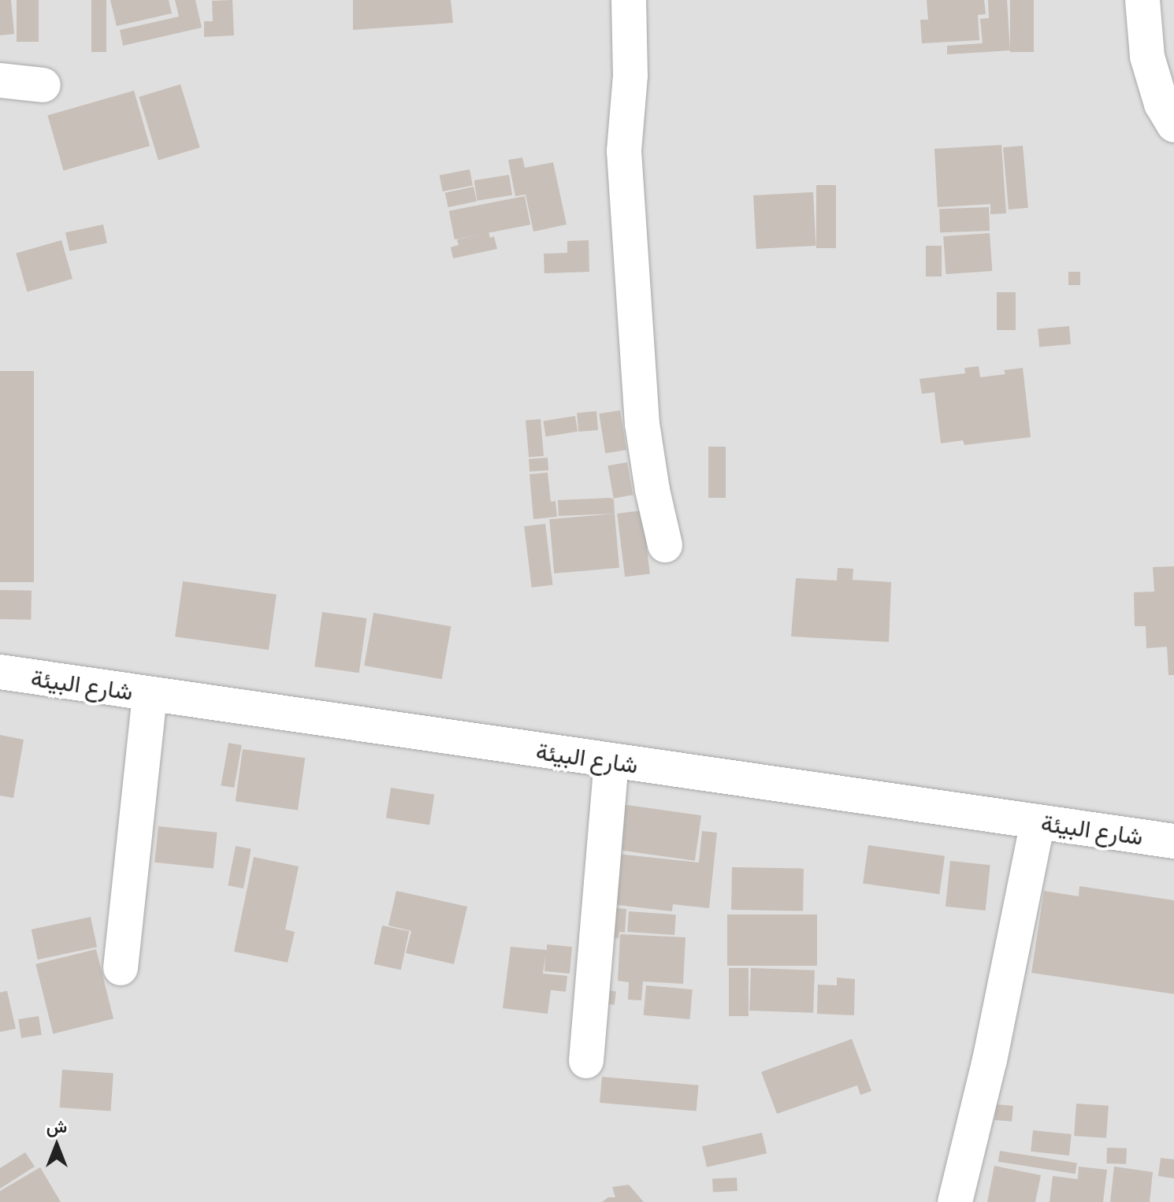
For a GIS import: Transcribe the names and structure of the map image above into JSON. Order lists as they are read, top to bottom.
{
  "streets": {
    "street": ["شارع البيئة"]
  },
  "north": "top"
}
